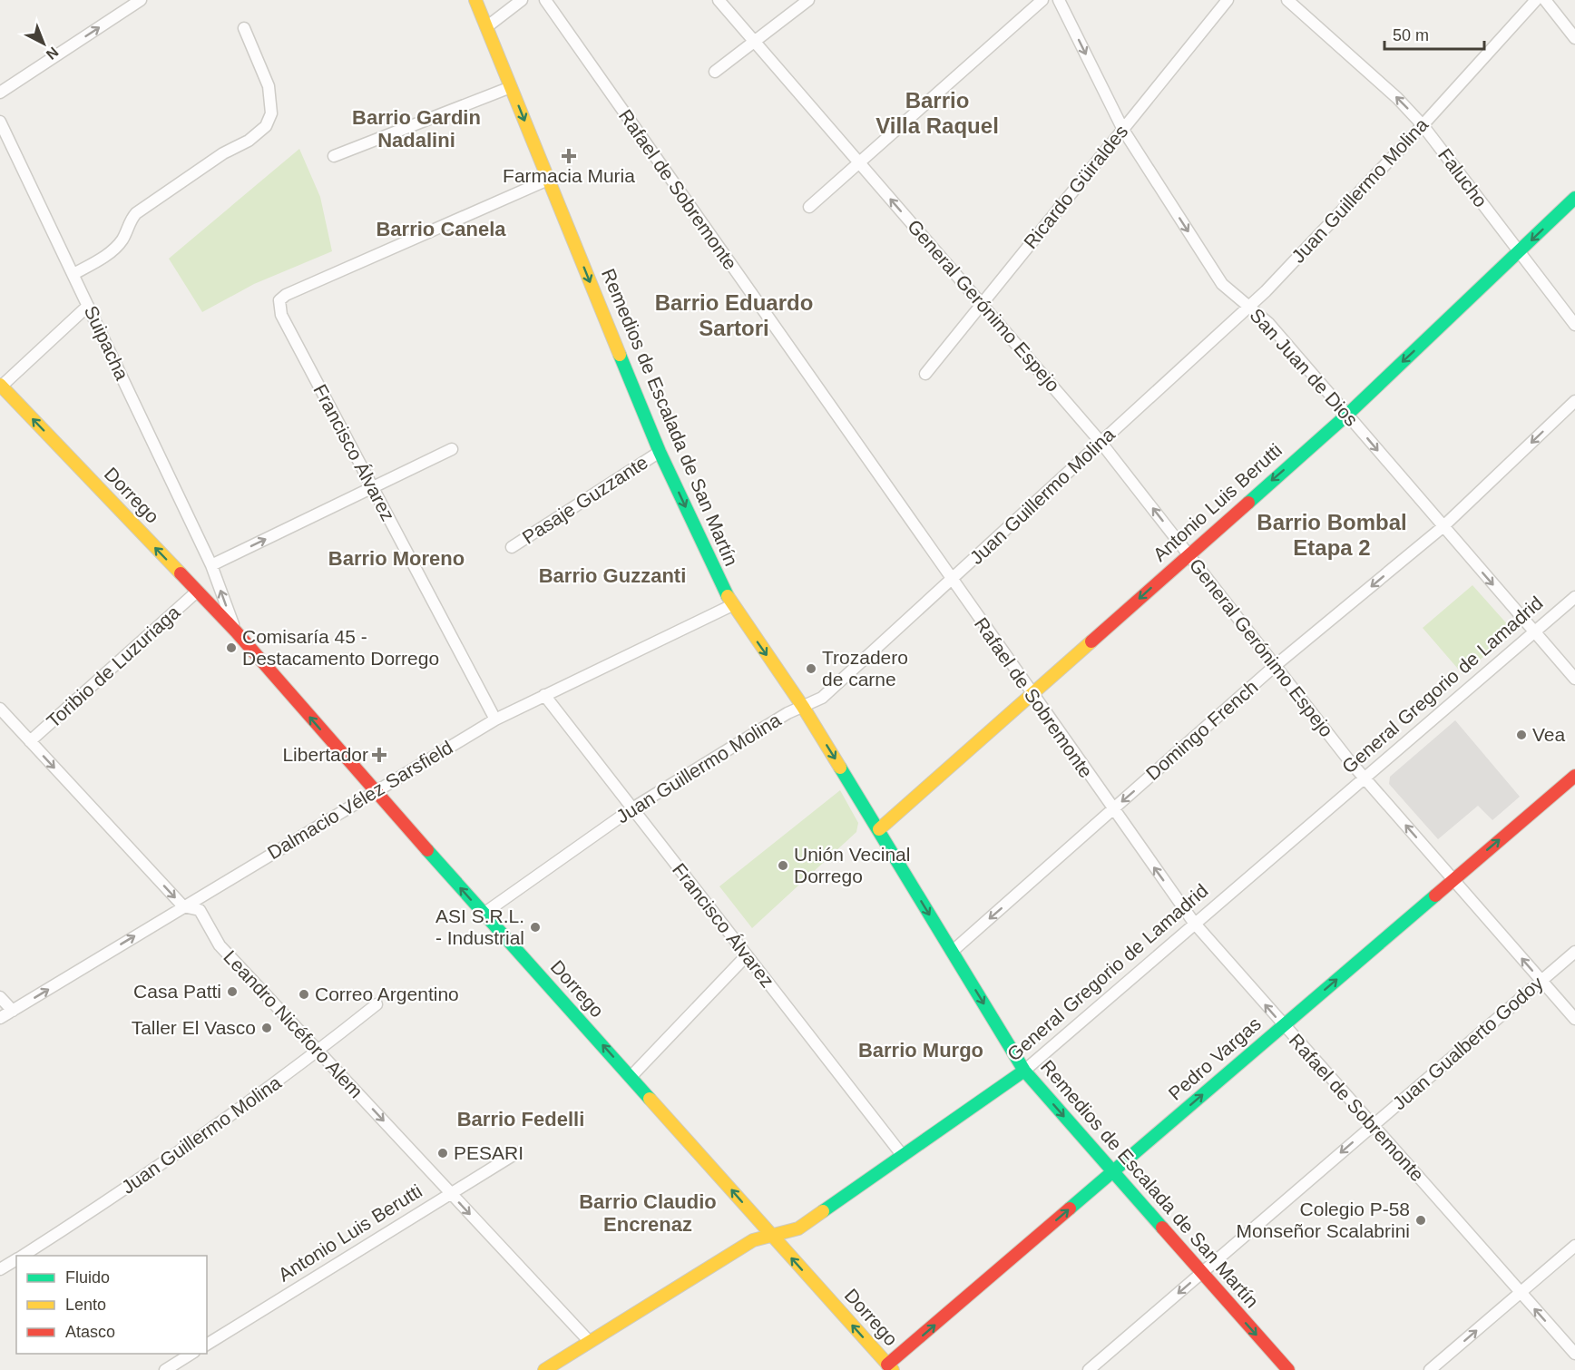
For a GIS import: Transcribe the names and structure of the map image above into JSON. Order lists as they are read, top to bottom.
{
  "streets": {
    "street": [
      "Falucho",
      "Ricardo Güiraldes",
      "Rafael de Sobremonte",
      "Juan Guillermo Molina",
      "General Gerónimo Espejo",
      "Suipacha",
      "San Juan de Dios",
      "Remedios de Escalada de San Martín",
      "Francisco Álvarez",
      "Dorrego",
      "Pasaje Guzzante",
      "Antonio Luis Berutti",
      "Toribio de Luzuriaga",
      "General Gregorio de Lamadrid",
      "Domingo French",
      "Dalmacio Vélez Sarsfield",
      "Leandro Nicéforo Alem",
      "Juan Gualberto Godoy",
      "Pedro Vargas"
    ]
  },
  "crossings": [
    ["Falucho", "Juan Guillermo Molina"],
    ["Falucho", "Antonio Luis Berutti"],
    ["Ricardo Güiraldes", "General Gerónimo Espejo"],
    ["Ricardo Güiraldes", "San Juan de Dios"],
    ["Rafael de Sobremonte", "Juan Guillermo Molina"],
    ["Rafael de Sobremonte", "Antonio Luis Berutti"],
    ["Rafael de Sobremonte", "General Gregorio de Lamadrid"],
    ["Rafael de Sobremonte", "Domingo French"],
    ["Rafael de Sobremonte", "Juan Gualberto Godoy"],
    ["Rafael de Sobremonte", "Pedro Vargas"],
    ["Juan Guillermo Molina", "General Gerónimo Espejo"],
    ["Juan Guillermo Molina", "San Juan de Dios"],
    ["Juan Guillermo Molina", "Remedios de Escalada de San Martín"],
    ["Juan Guillermo Molina", "Francisco Álvarez"],
    ["Juan Guillermo Molina", "Dorrego"],
    ["Juan Guillermo Molina", "Leandro Nicéforo Alem"],
    ["General Gerónimo Espejo", "Antonio Luis Berutti"],
    ["General Gerónimo Espejo", "General Gregorio de Lamadrid"],
    ["General Gerónimo Espejo", "Domingo French"],
    ["General Gerónimo Espejo", "Juan Gualberto Godoy"],
    ["General Gerónimo Espejo", "Pedro Vargas"],
    ["Suipacha", "Dorrego"],
    ["San Juan de Dios", "Antonio Luis Berutti"],
    ["San Juan de Dios", "General Gregorio de Lamadrid"],
    ["San Juan de Dios", "Domingo French"],
    ["Remedios de Escalada de San Martín", "Francisco Álvarez"],
    ["Remedios de Escalada de San Martín", "Pasaje Guzzante"],
    ["Remedios de Escalada de San Martín", "Antonio Luis Berutti"],
    ["Remedios de Escalada de San Martín", "General Gregorio de Lamadrid"],
    ["Remedios de Escalada de San Martín", "Domingo French"],
    ["Remedios de Escalada de San Martín", "Dalmacio Vélez Sarsfield"],
    ["Remedios de Escalada de San Martín", "Juan Gualberto Godoy"],
    ["Remedios de Escalada de San Martín", "Pedro Vargas"],
    ["Francisco Álvarez", "General Gregorio de Lamadrid"],
    ["Francisco Álvarez", "Dalmacio Vélez Sarsfield"],
    ["Dorrego", "Toribio de Luzuriaga"],
    ["Dorrego", "General Gregorio de Lamadrid"],
    ["Dorrego", "Dalmacio Vélez Sarsfield"],
    ["Dorrego", "Pedro Vargas"],
    ["Antonio Luis Berutti", "Leandro Nicéforo Alem"],
    ["Toribio de Luzuriaga", "Leandro Nicéforo Alem"],
    ["General Gregorio de Lamadrid", "Leandro Nicéforo Alem"],
    ["Dalmacio Vélez Sarsfield", "Leandro Nicéforo Alem"]
  ],
  "one_way": [
    "Falucho",
    "General Gerónimo Espejo",
    "San Juan de Dios",
    "Remedios de Escalada de San Martín",
    "Dorrego",
    "Antonio Luis Berutti",
    "Domingo French",
    "Leandro Nicéforo Alem",
    "Juan Gualberto Godoy",
    "Pedro Vargas"
  ],
  "districts": [
    "Barrio Villa Raquel",
    "Barrio Gardin Nadalini",
    "Barrio Canela",
    "Barrio Eduardo Sartori",
    "Barrio Bombal Etapa 2",
    "Barrio Moreno",
    "Barrio Guzzanti",
    "Barrio Murgo",
    "Barrio Fedelli",
    "Barrio Claudio Encrenaz"
  ],
  "places": {
    "health": ["Farmacia Muria", "Libertador"],
    "other": [
      "Comisaría 45 - Destacamento Dorrego",
      "Trozadero de carne",
      "Vea",
      "Unión Vecinal Dorrego",
      "ASI S.R.L. - Industrial",
      "Casa Patti",
      "Correo Argentino",
      "Taller El Vasco",
      "PESARI",
      "Colegio P-58 Monseñor Scalabrini"
    ]
  },
  "legend": ["Fluido", "Lento", "Atasco"],
  "scale_bar": "50 m",
  "north": "bottom right"
}
